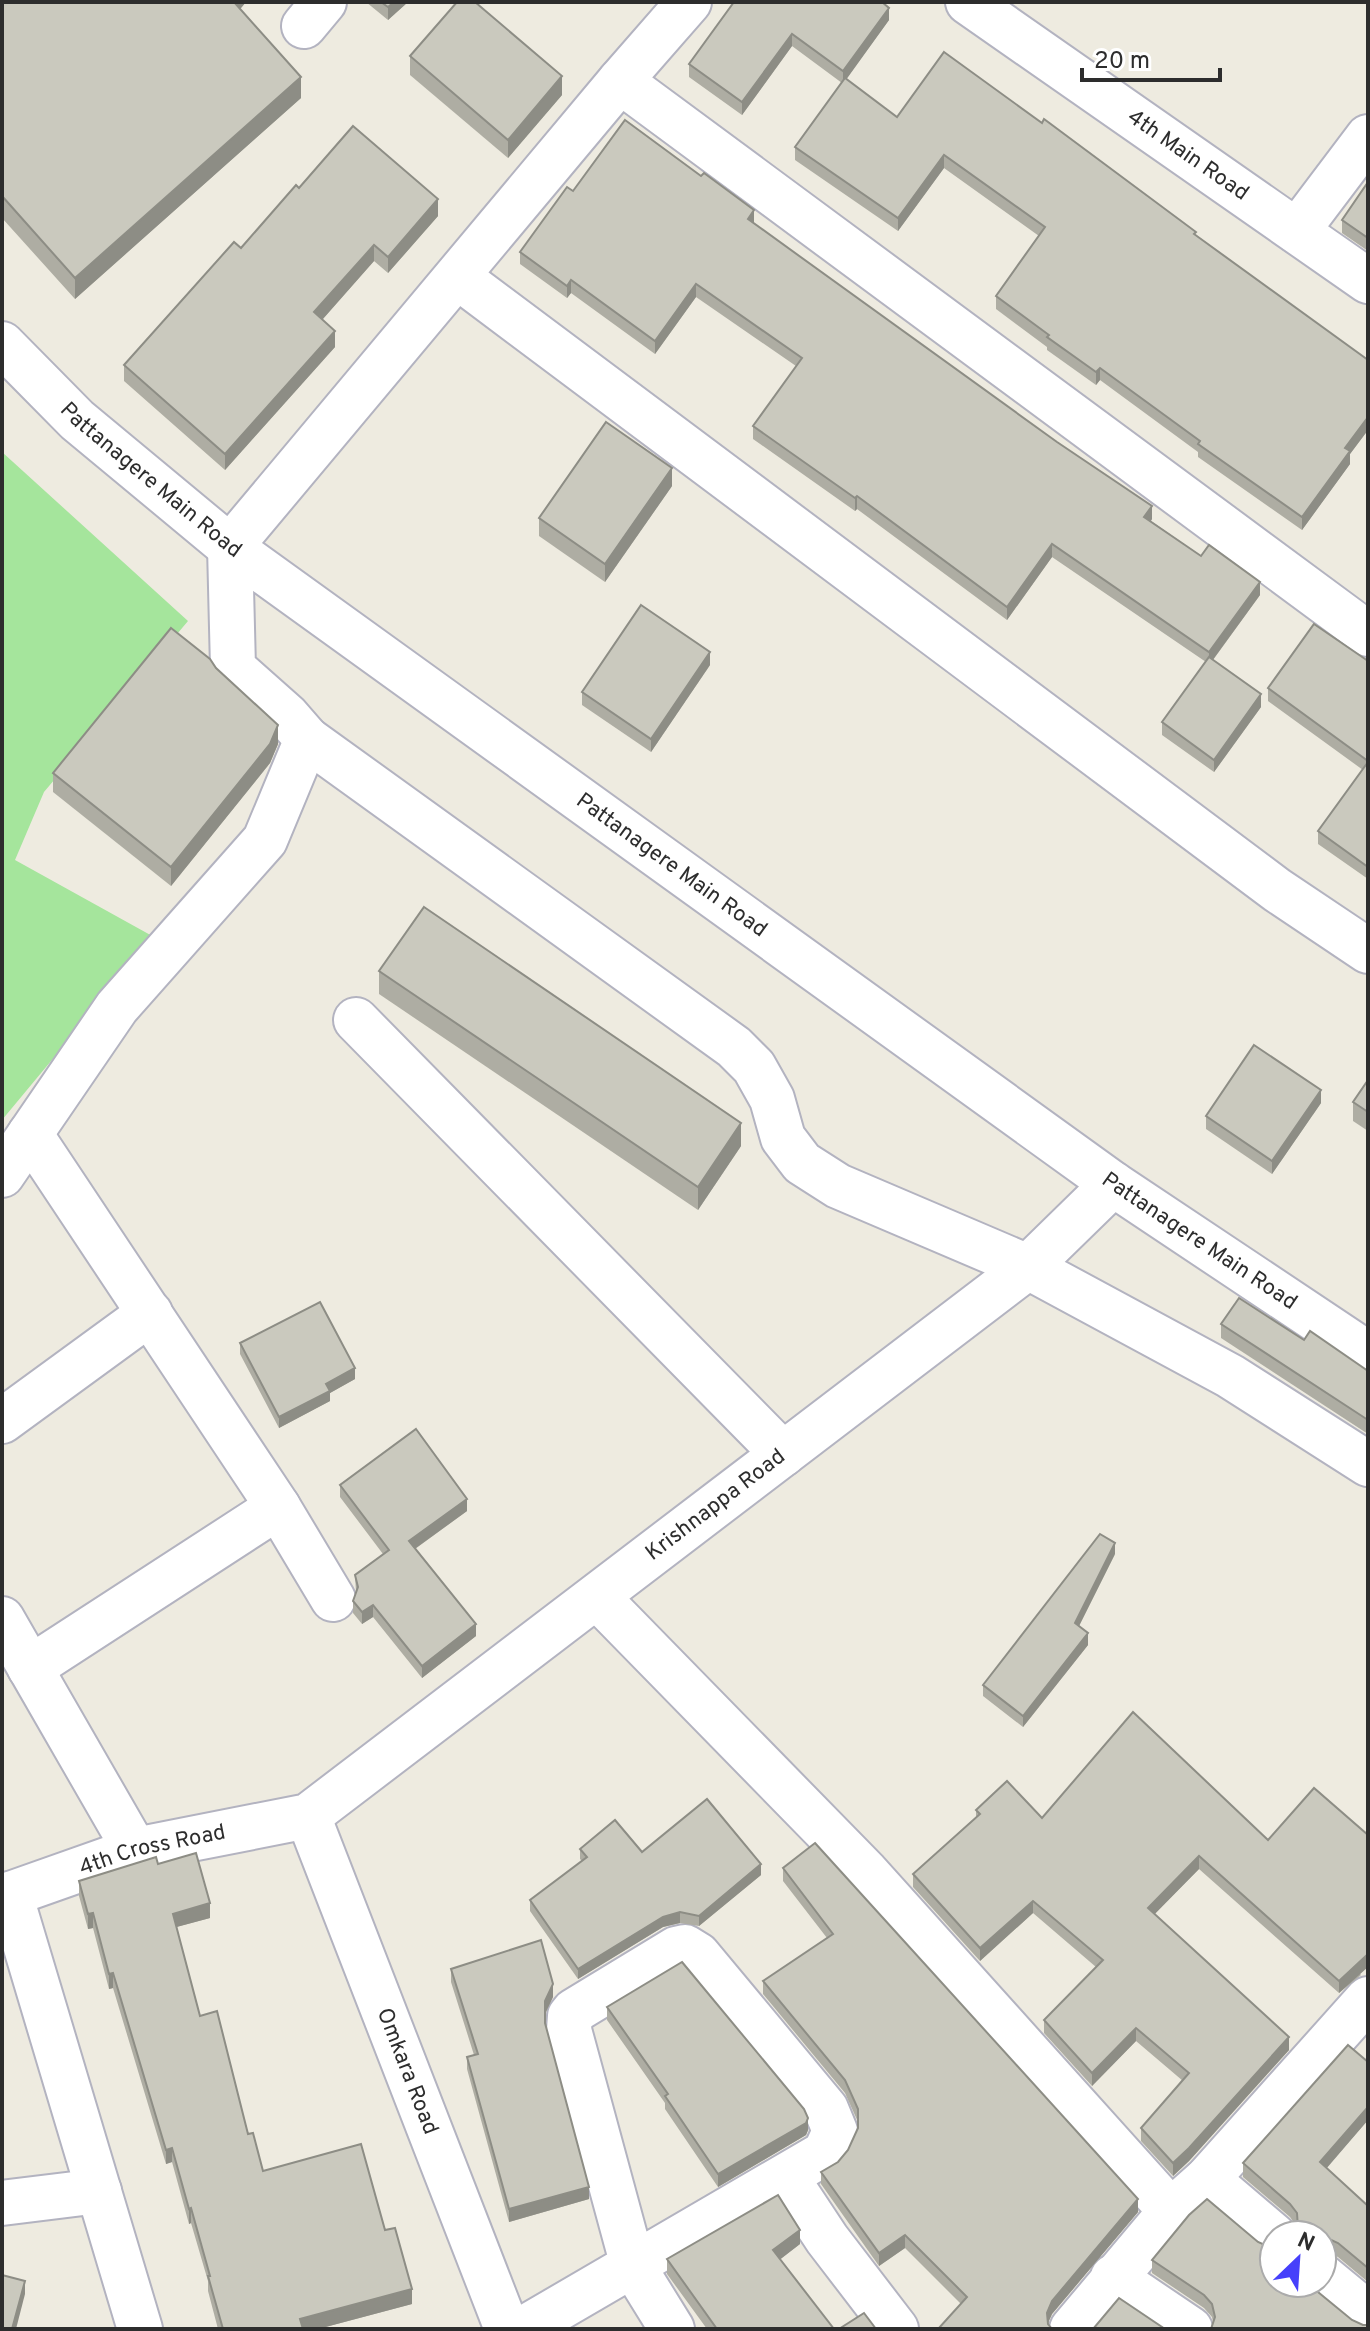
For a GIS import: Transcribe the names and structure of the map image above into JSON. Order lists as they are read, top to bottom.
{
  "streets": {
    "street": [
      "4th Main Road",
      "Pattanagere Main Road",
      "Krishnappa Road",
      "4th Cross Road",
      "Omkara Road"
    ]
  },
  "crossings": [
    ["Pattanagere Main Road", "Krishnappa Road"],
    ["Krishnappa Road", "4th Cross Road"],
    ["Krishnappa Road", "Omkara Road"],
    ["4th Cross Road", "Omkara Road"]
  ],
  "scale_bar": "20 m",
  "north": "top right"
}
